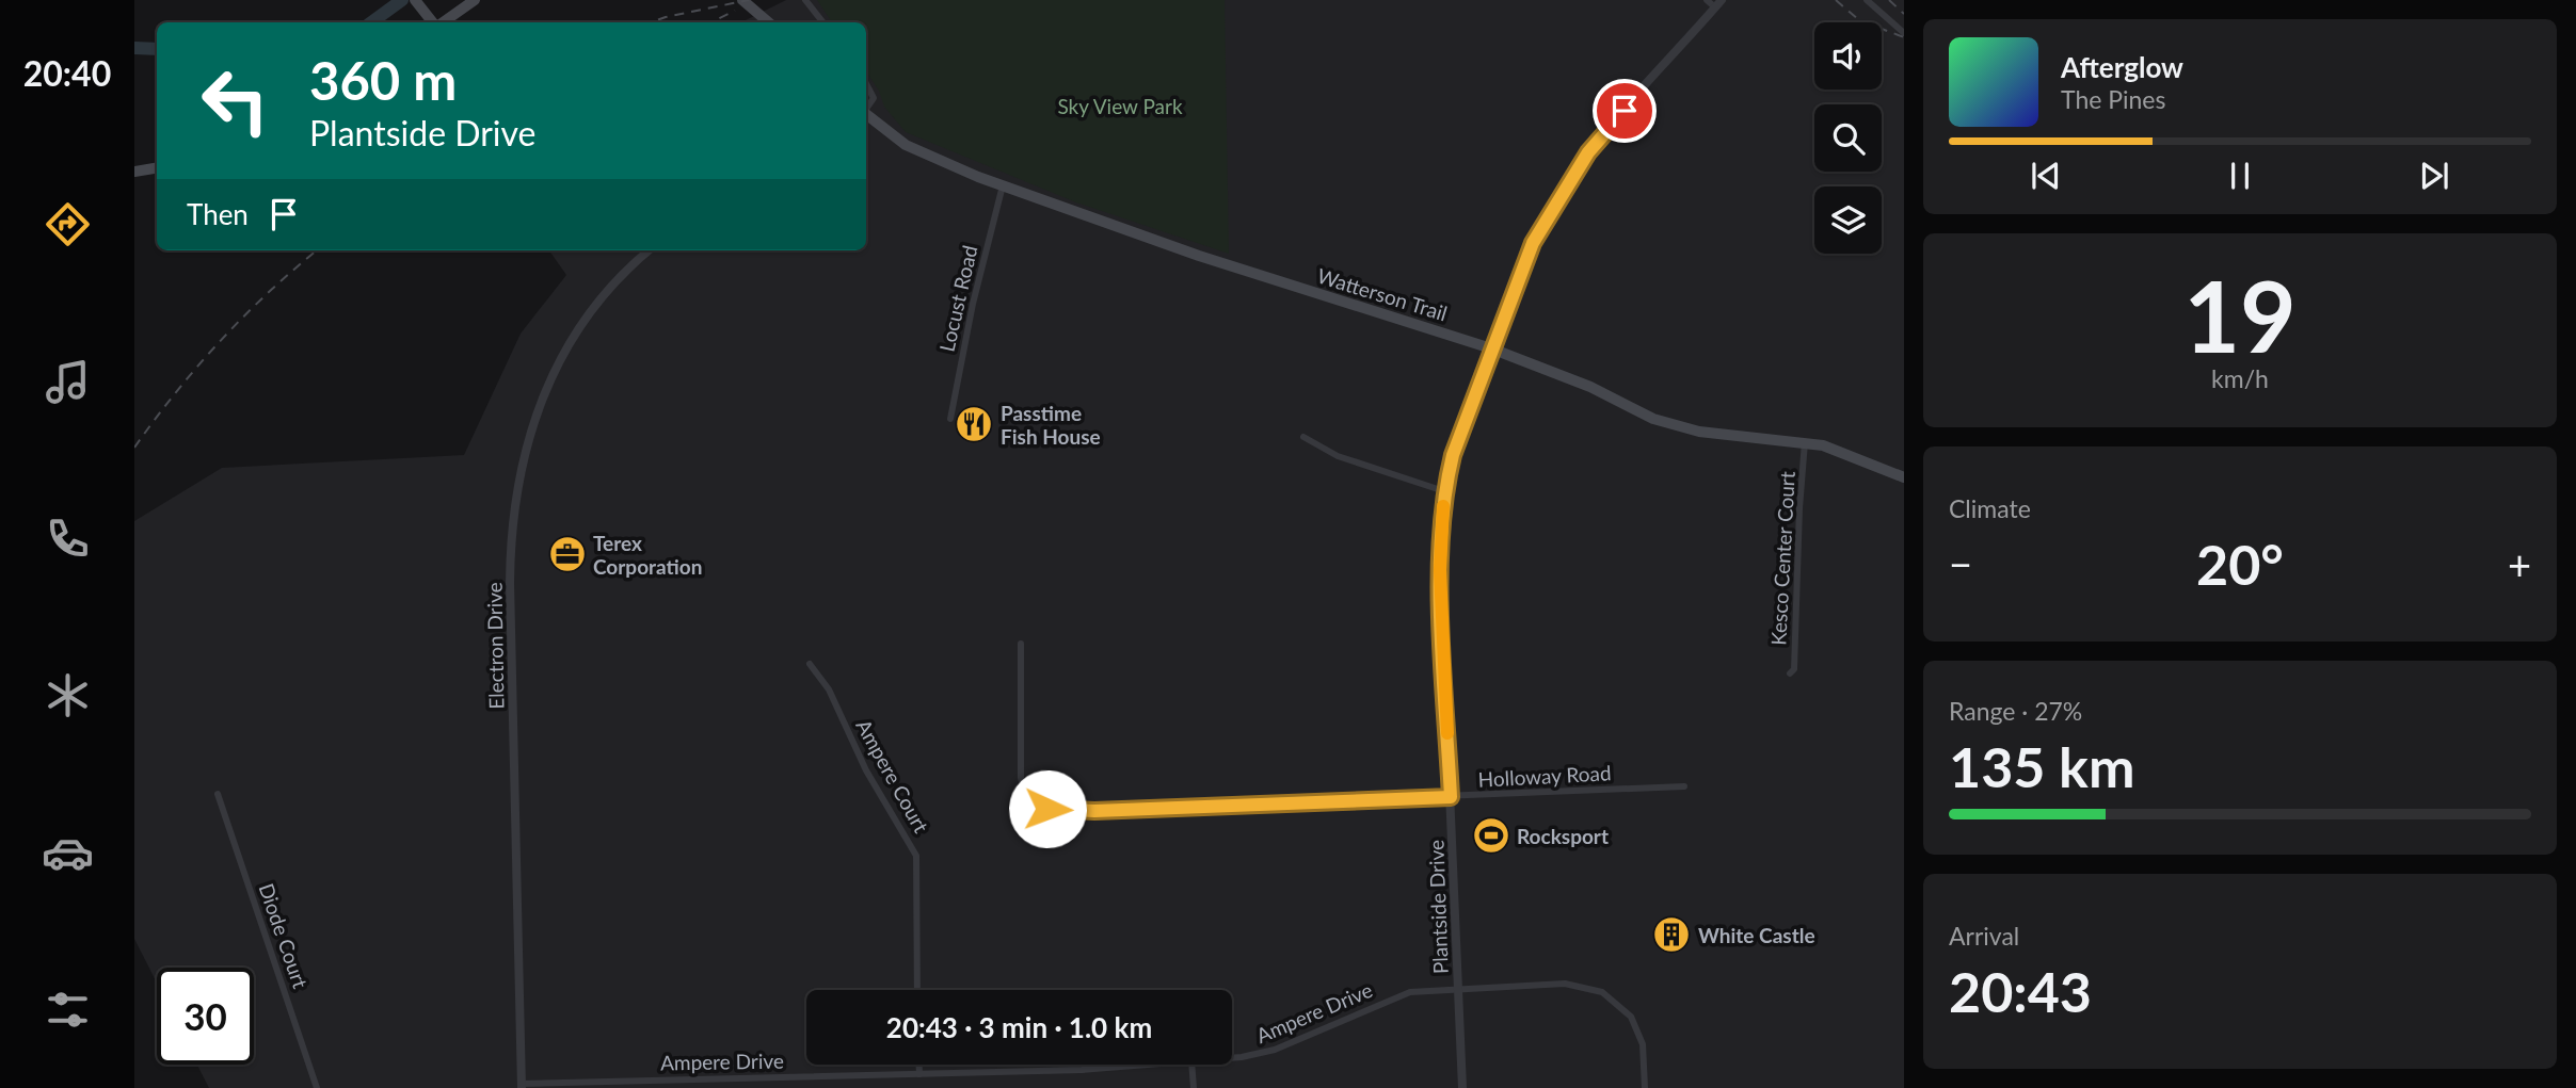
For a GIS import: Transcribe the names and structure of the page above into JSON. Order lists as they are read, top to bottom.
{
  "streets": {
    "main road": ["Watterson Trail"],
    "street": [
      "Locust Road",
      "Kesco Center Court",
      "Electron Drive",
      "Ampere Court",
      "Holloway Road",
      "Plantside Drive",
      "Diode Court",
      "Ampere Drive"
    ]
  },
  "crossings": [
    ["Watterson Trail", "Locust Road"],
    ["Watterson Trail", "Kesco Center Court"],
    ["Watterson Trail", "Plantside Drive"],
    ["Electron Drive", "Ampere Drive"],
    ["Holloway Road", "Plantside Drive"],
    ["Plantside Drive", "Ampere Drive"]
  ],
  "parks": ["Sky View Park"],
  "places": {
    "restaurant": ["Passtime Fish House"],
    "office": ["Terex Corporation"],
    "sports": ["Rocksport"],
    "building": ["White Castle"]
  },
  "page": {
    "tabs": "20:40",
    "turn": ["360 m", "Plantside Drive"],
    "song": ["Afterglow", "The Pines"],
    "then": "Then",
    "tile": [
      ["19", "km/h"],
      "Climate",
      ["Range · 27%", "135 km"],
      ["Arrival", "20:43"]
    ],
    "heat": ["−", "20°", "+"],
    "limit": "30",
    "trip": "20:43 · 3 min · 1.0 km"
  }
}
